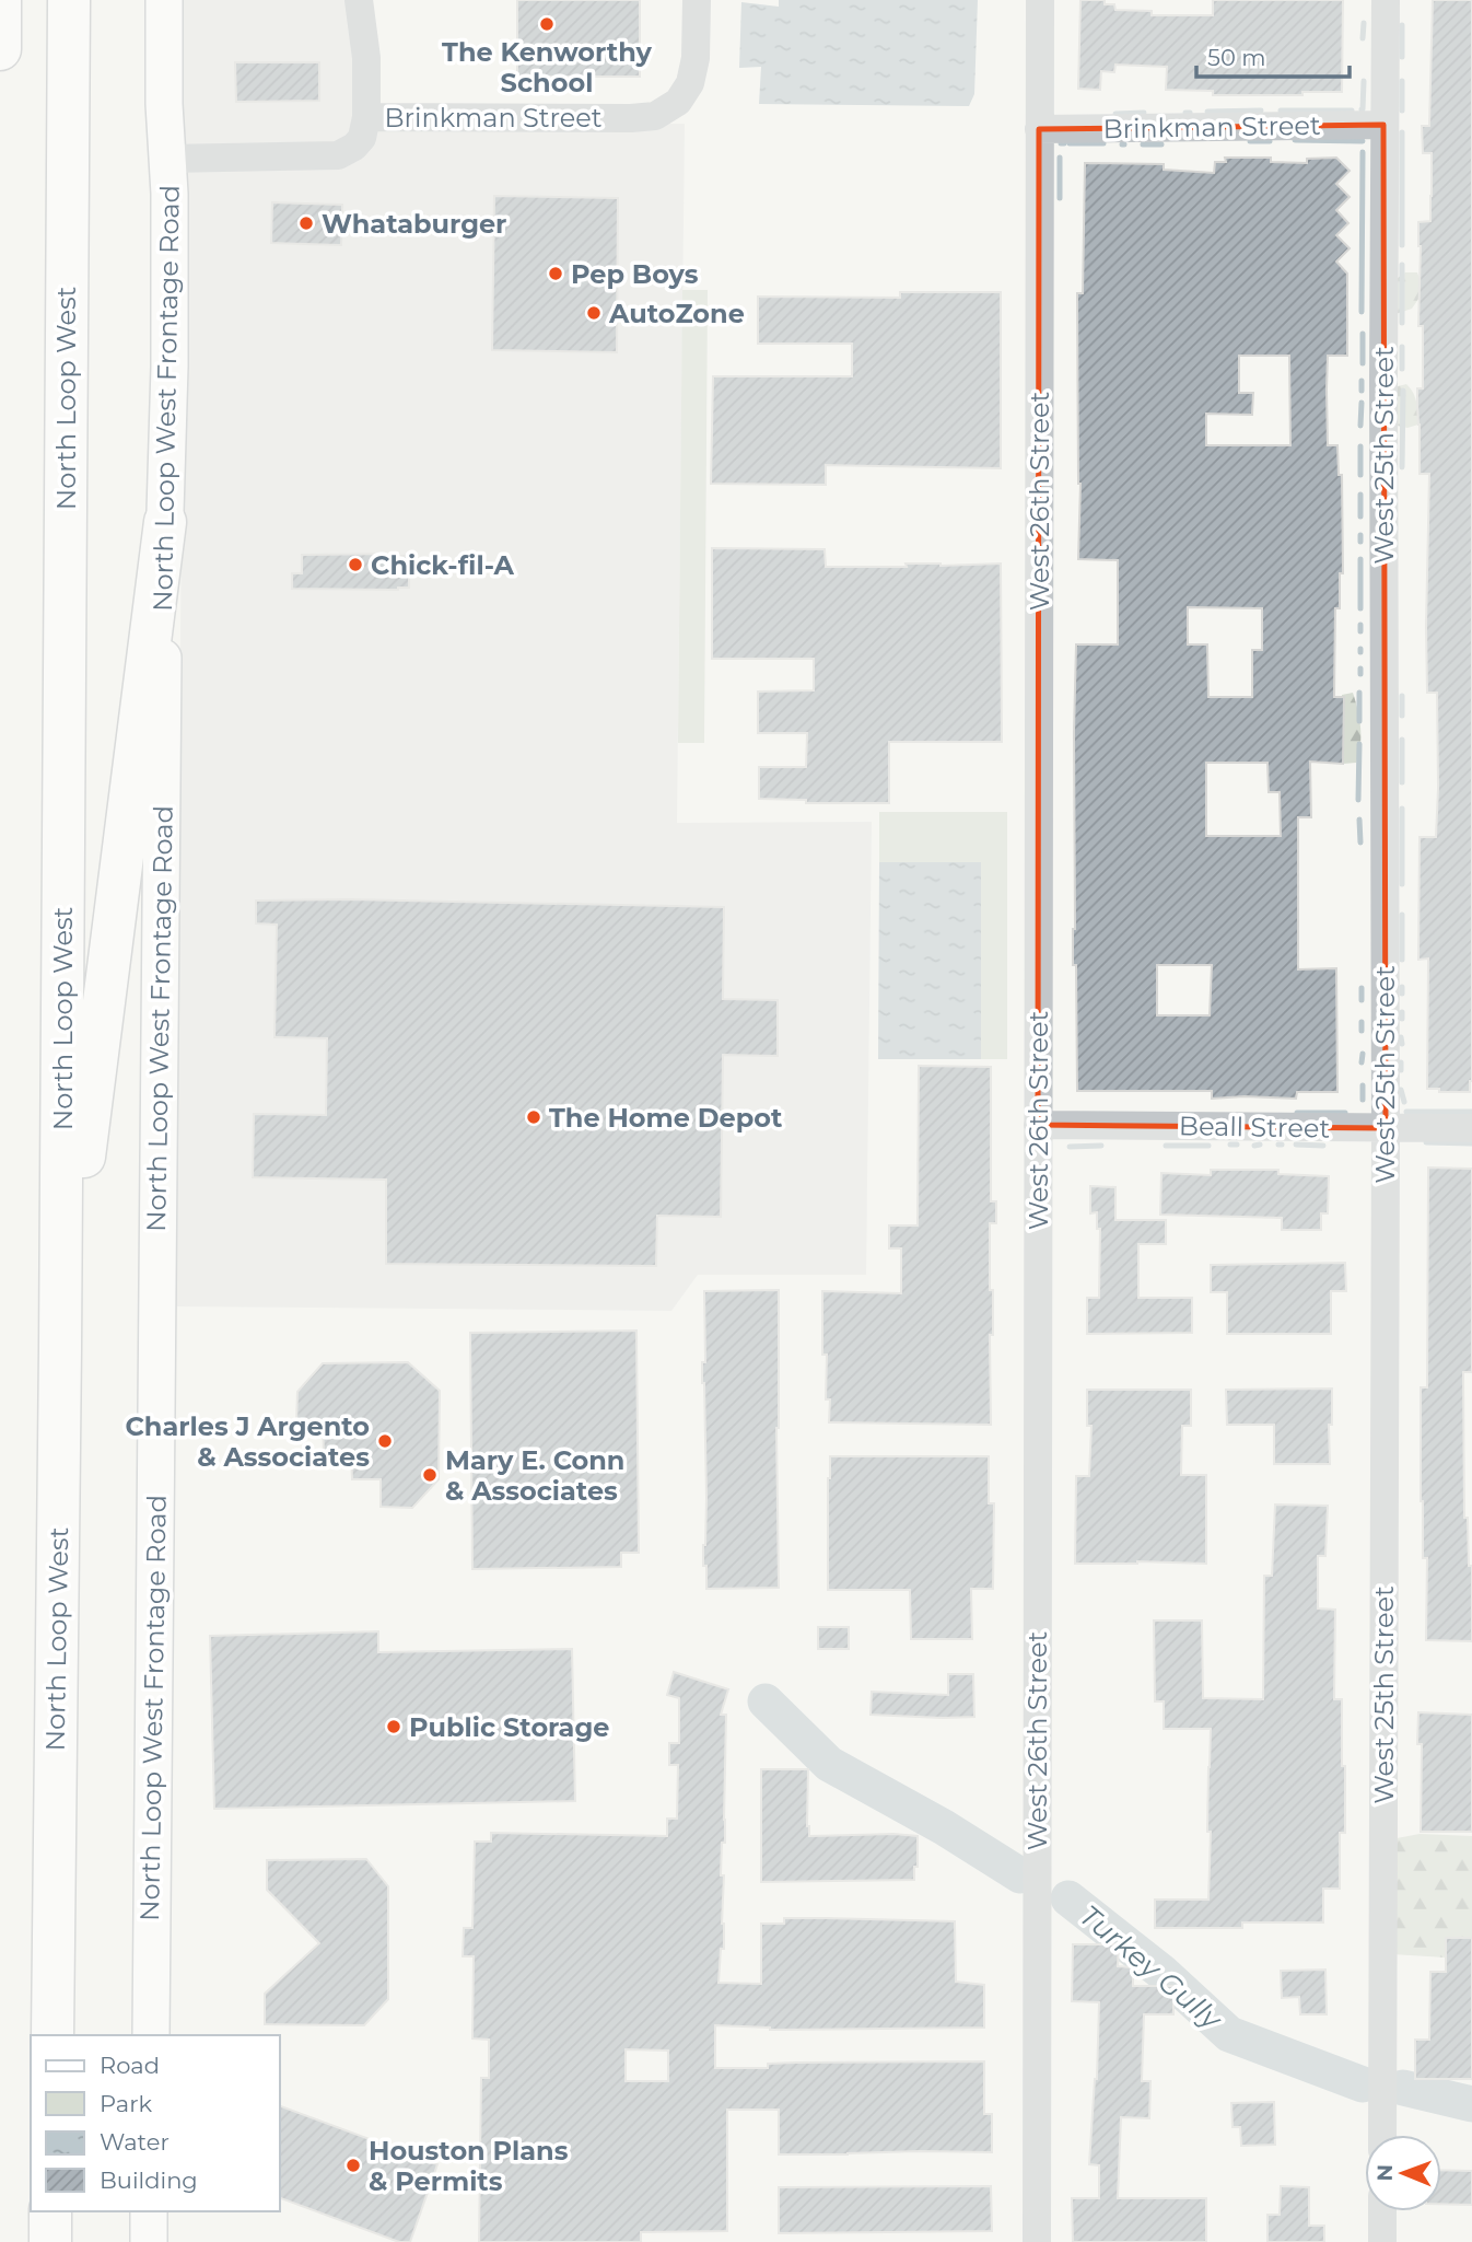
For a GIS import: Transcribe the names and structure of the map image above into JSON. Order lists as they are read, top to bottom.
{
  "streets": {
    "highway": ["North Loop West"],
    "main road": ["North Loop West Frontage Road"],
    "street": [
      "Brinkman Street",
      "West 25th Street",
      "West 26th Street",
      "Beall Street"
    ]
  },
  "crossings": [
    ["Brinkman Street", "North Loop West Frontage Road"],
    ["Brinkman Street", "West 25th Street"],
    ["Brinkman Street", "West 26th Street"],
    ["West 25th Street", "Beall Street"],
    ["West 26th Street", "Beall Street"]
  ],
  "water": ["Turkey Gully"],
  "places": [
    "The Kenworthy School",
    "Whataburger",
    "Pep Boys",
    "AutoZone",
    "Chick-fil-A",
    "The Home Depot",
    "Charles J Argento & Associates",
    "Mary E. Conn & Associates",
    "Public Storage",
    "Houston Plans & Permits"
  ],
  "legend": [
    "Road",
    "Park",
    "Water",
    "Building"
  ],
  "scale_bar": "50 m",
  "north": "left"
}
